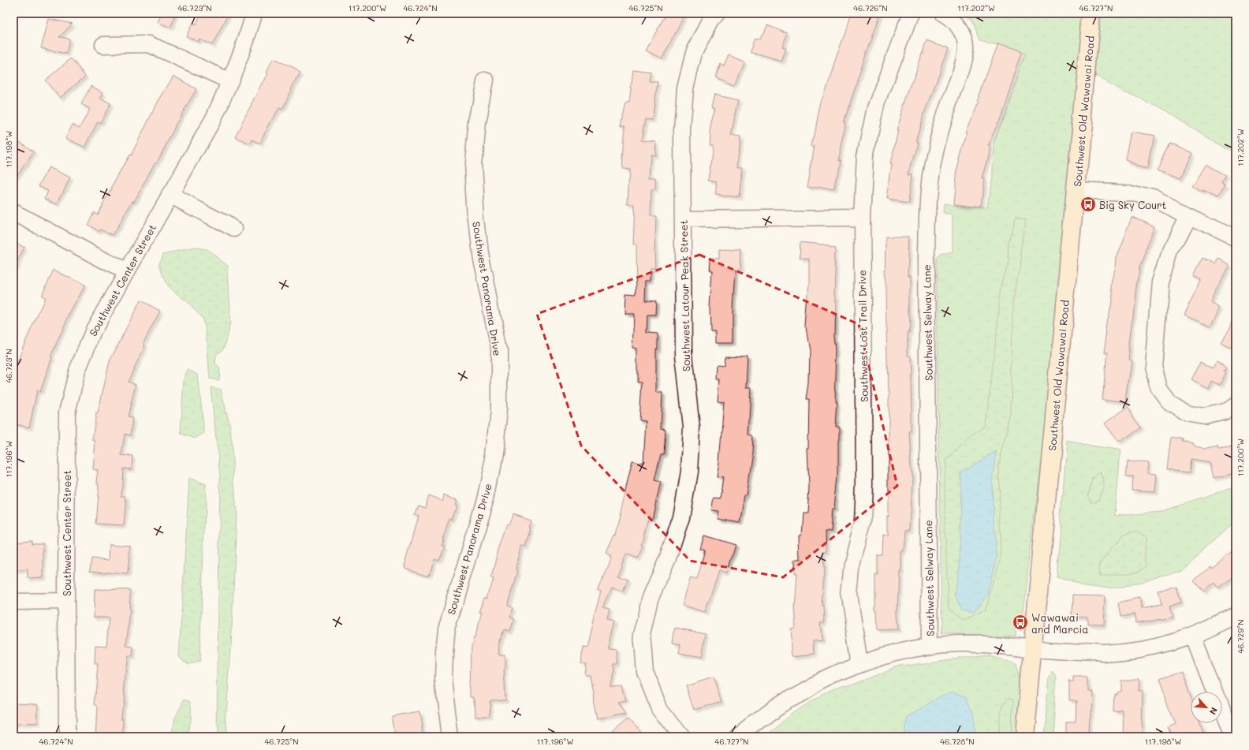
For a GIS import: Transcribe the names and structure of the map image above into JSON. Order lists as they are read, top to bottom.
{
  "streets": {
    "main road": ["Southwest Old Wawawai Road"],
    "street": [
      "Southwest Center Street",
      "Southwest Panorama Drive",
      "Southwest Latour Peak Street",
      "Southwest Selway Lane",
      "Southwest Lost Trail Drive"
    ]
  },
  "places": {
    "bus stop": ["Big Sky Court", "Wawawai and Marcia"]
  },
  "north": "bottom right",
  "coordinates": [
    "46.723°N",
    "117.200°W",
    "46.724°N",
    "46.725°N",
    "46.726°N",
    "117.202°W",
    "46.727°N",
    "117.198°W",
    "117.196°W",
    "46.729°N",
    "46.728°N"
  ]
}
